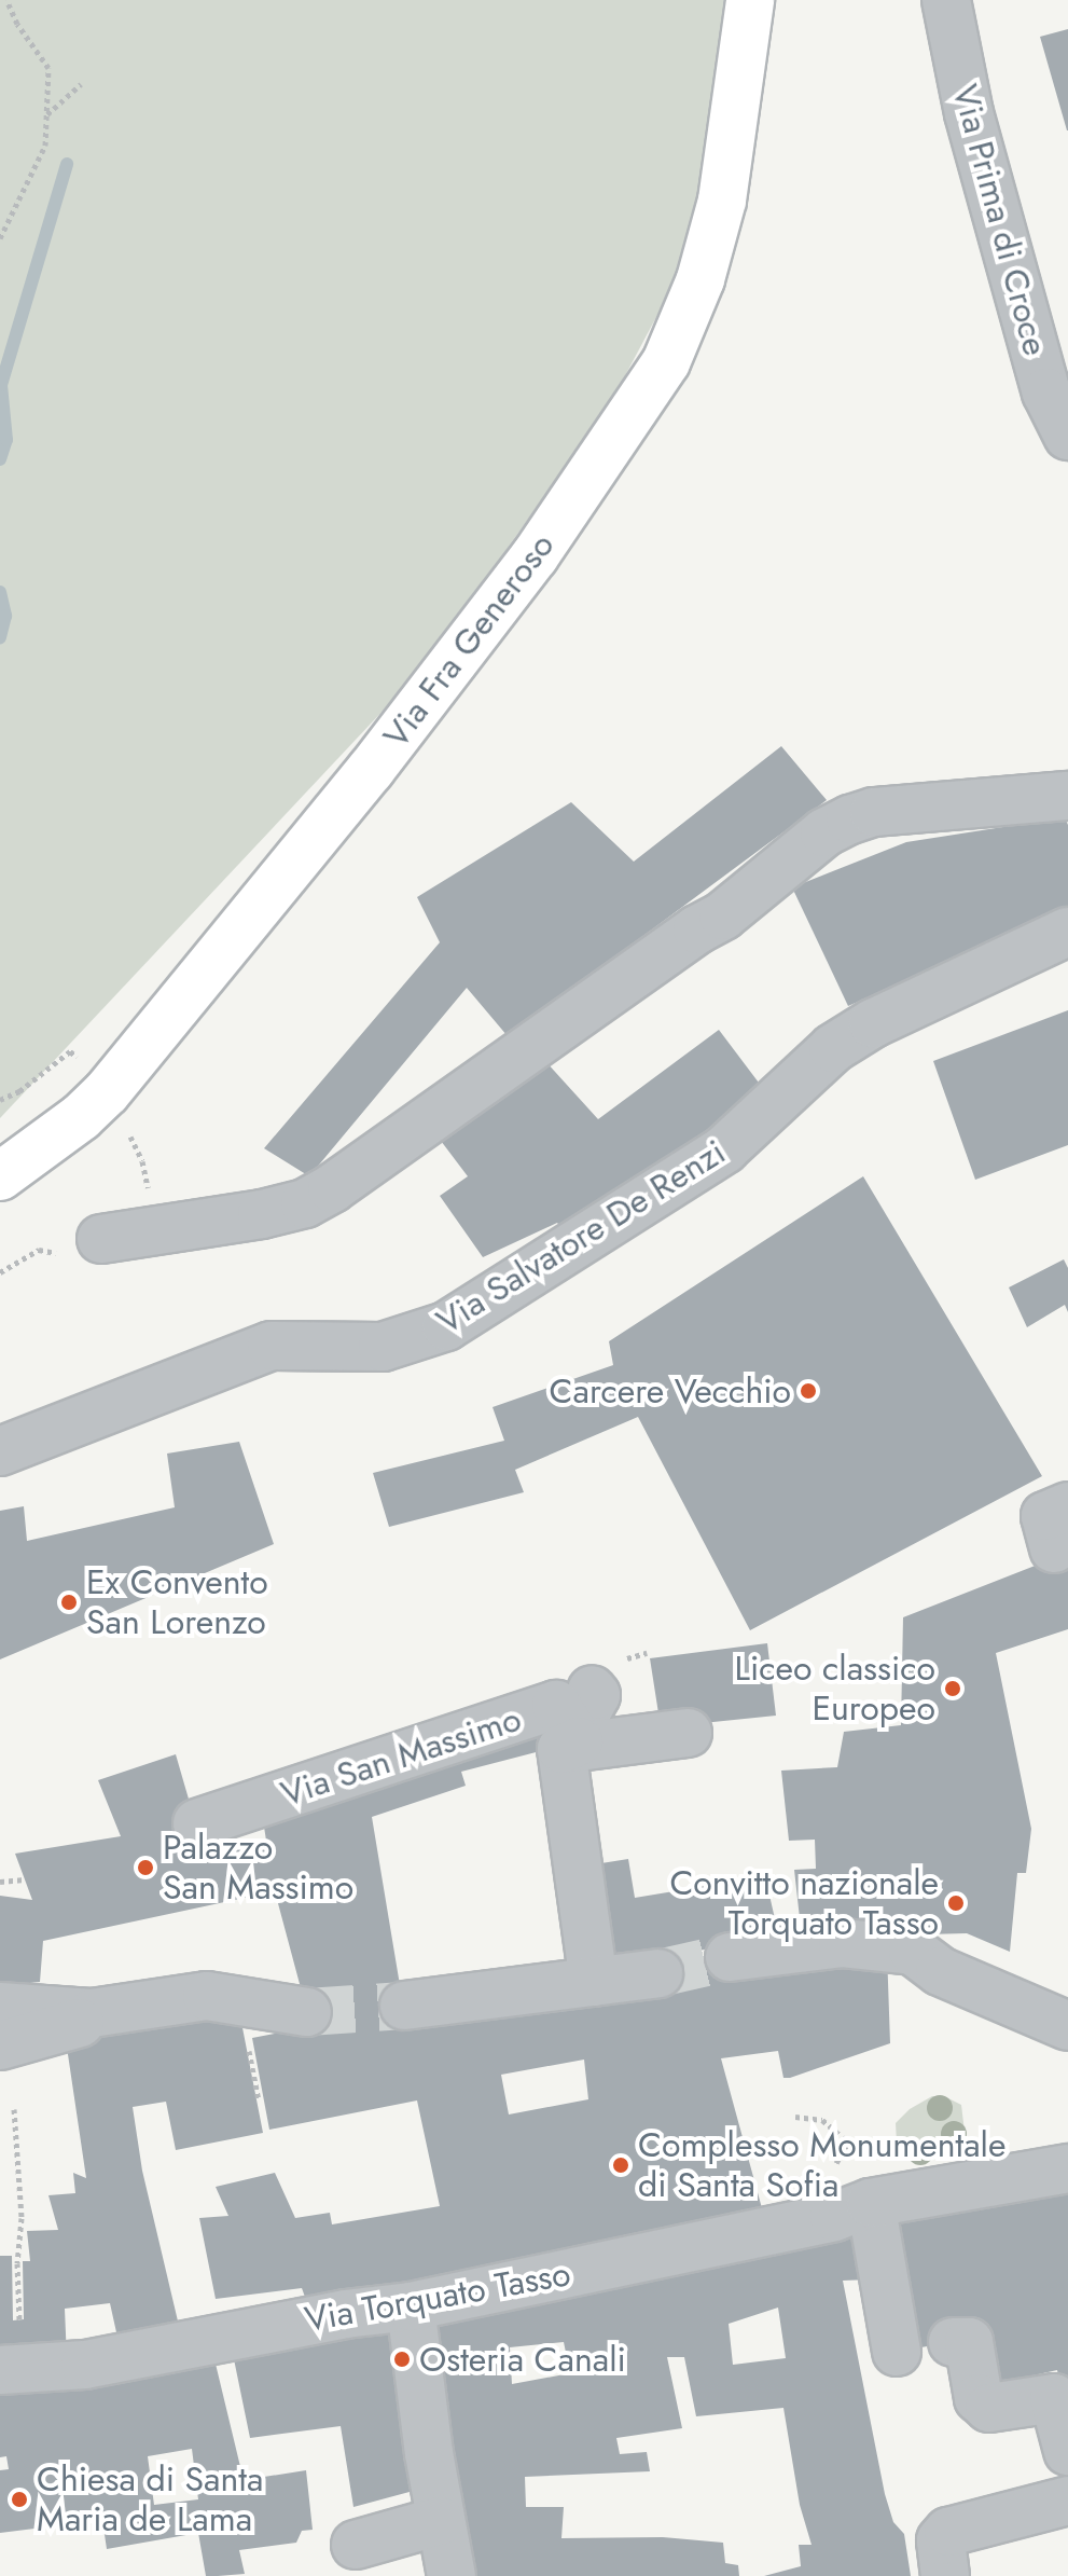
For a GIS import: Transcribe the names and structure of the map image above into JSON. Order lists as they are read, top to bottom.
{
  "streets": {
    "main road": ["Via Fra Generoso"],
    "street": [
      "Via Prima di Croce",
      "Via Salvatore De Renzi",
      "Via San Massimo",
      "Via Torquato Tasso"
    ]
  },
  "places": [
    "Carcere Vecchio",
    "Ex Convento San Lorenzo",
    "Liceo classico Europeo",
    "Palazzo San Massimo",
    "Convitto nazionale Torquato Tasso",
    "Complesso Monumentale di Santa Sofia",
    "Osteria Canali",
    "Chiesa di Santa Maria de Lama"
  ]
}
